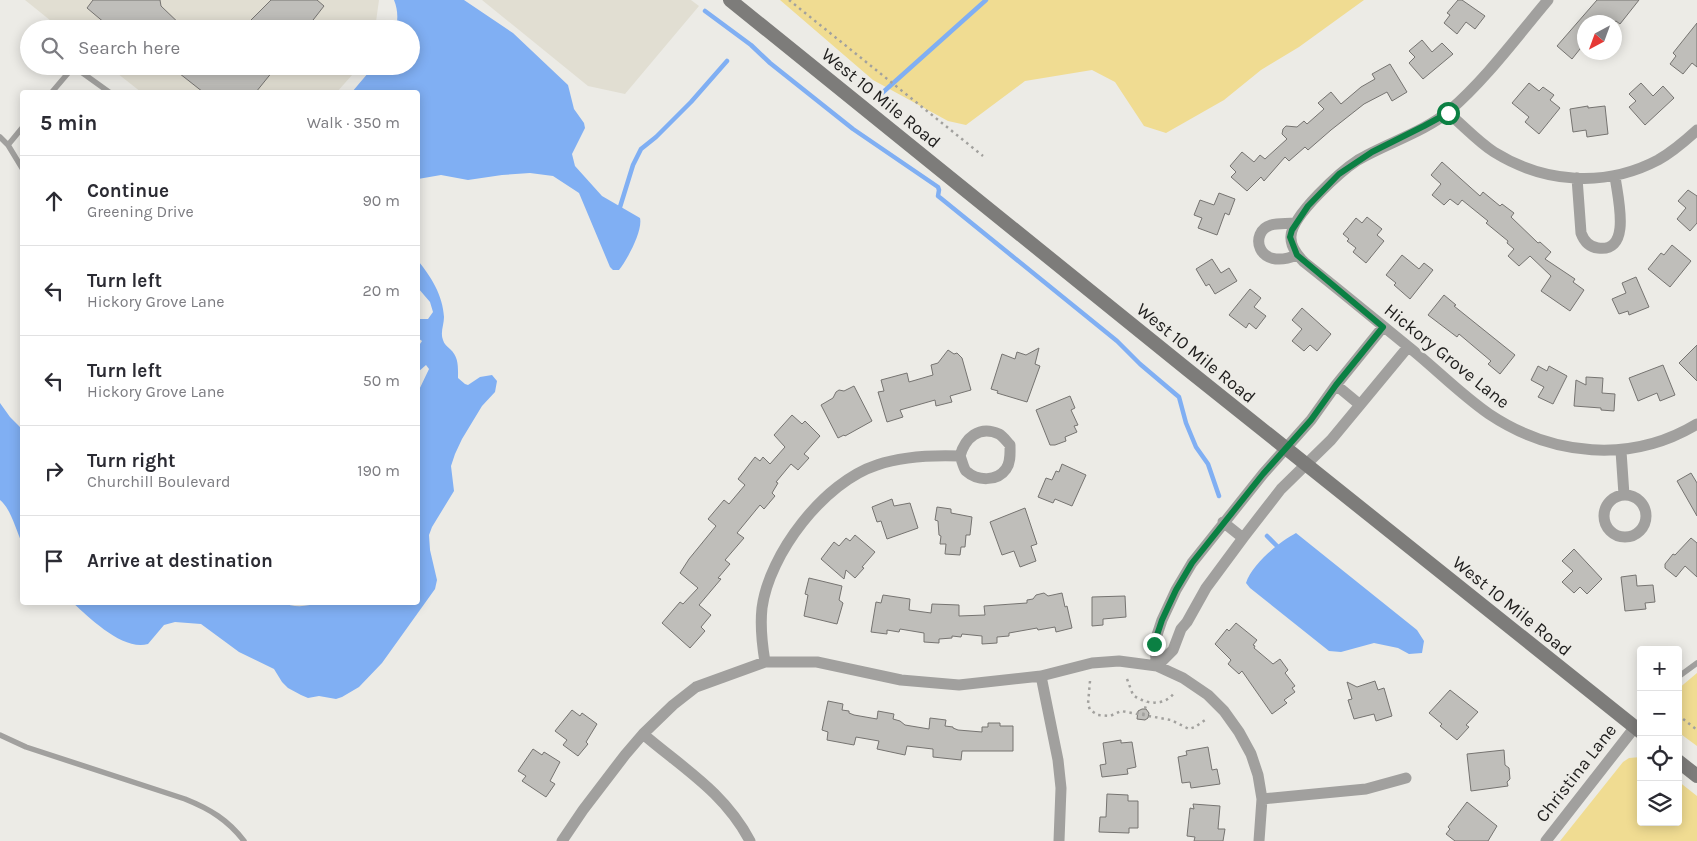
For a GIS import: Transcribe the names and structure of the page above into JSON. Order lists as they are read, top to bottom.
{
  "streets": {
    "main road": ["West 10 Mile Road"],
    "street": ["Hickory Grove Lane", "Christina Lane"]
  },
  "north": "bottom left",
  "page": {
    "search": "Search here",
    "heading": ["5 min", "Walk · 350 m"],
    "list": [
      ["Continue", "Greening Drive", "90 m"],
      ["Turn left", "Hickory Grove Lane", "20 m"],
      ["Turn left", "Hickory Grove Lane", "50 m"],
      ["Turn right", "Churchill Boulevard", "190 m"],
      "Arrive at destination"
    ],
    "map_buttons": ["+", "−"]
  }
}
